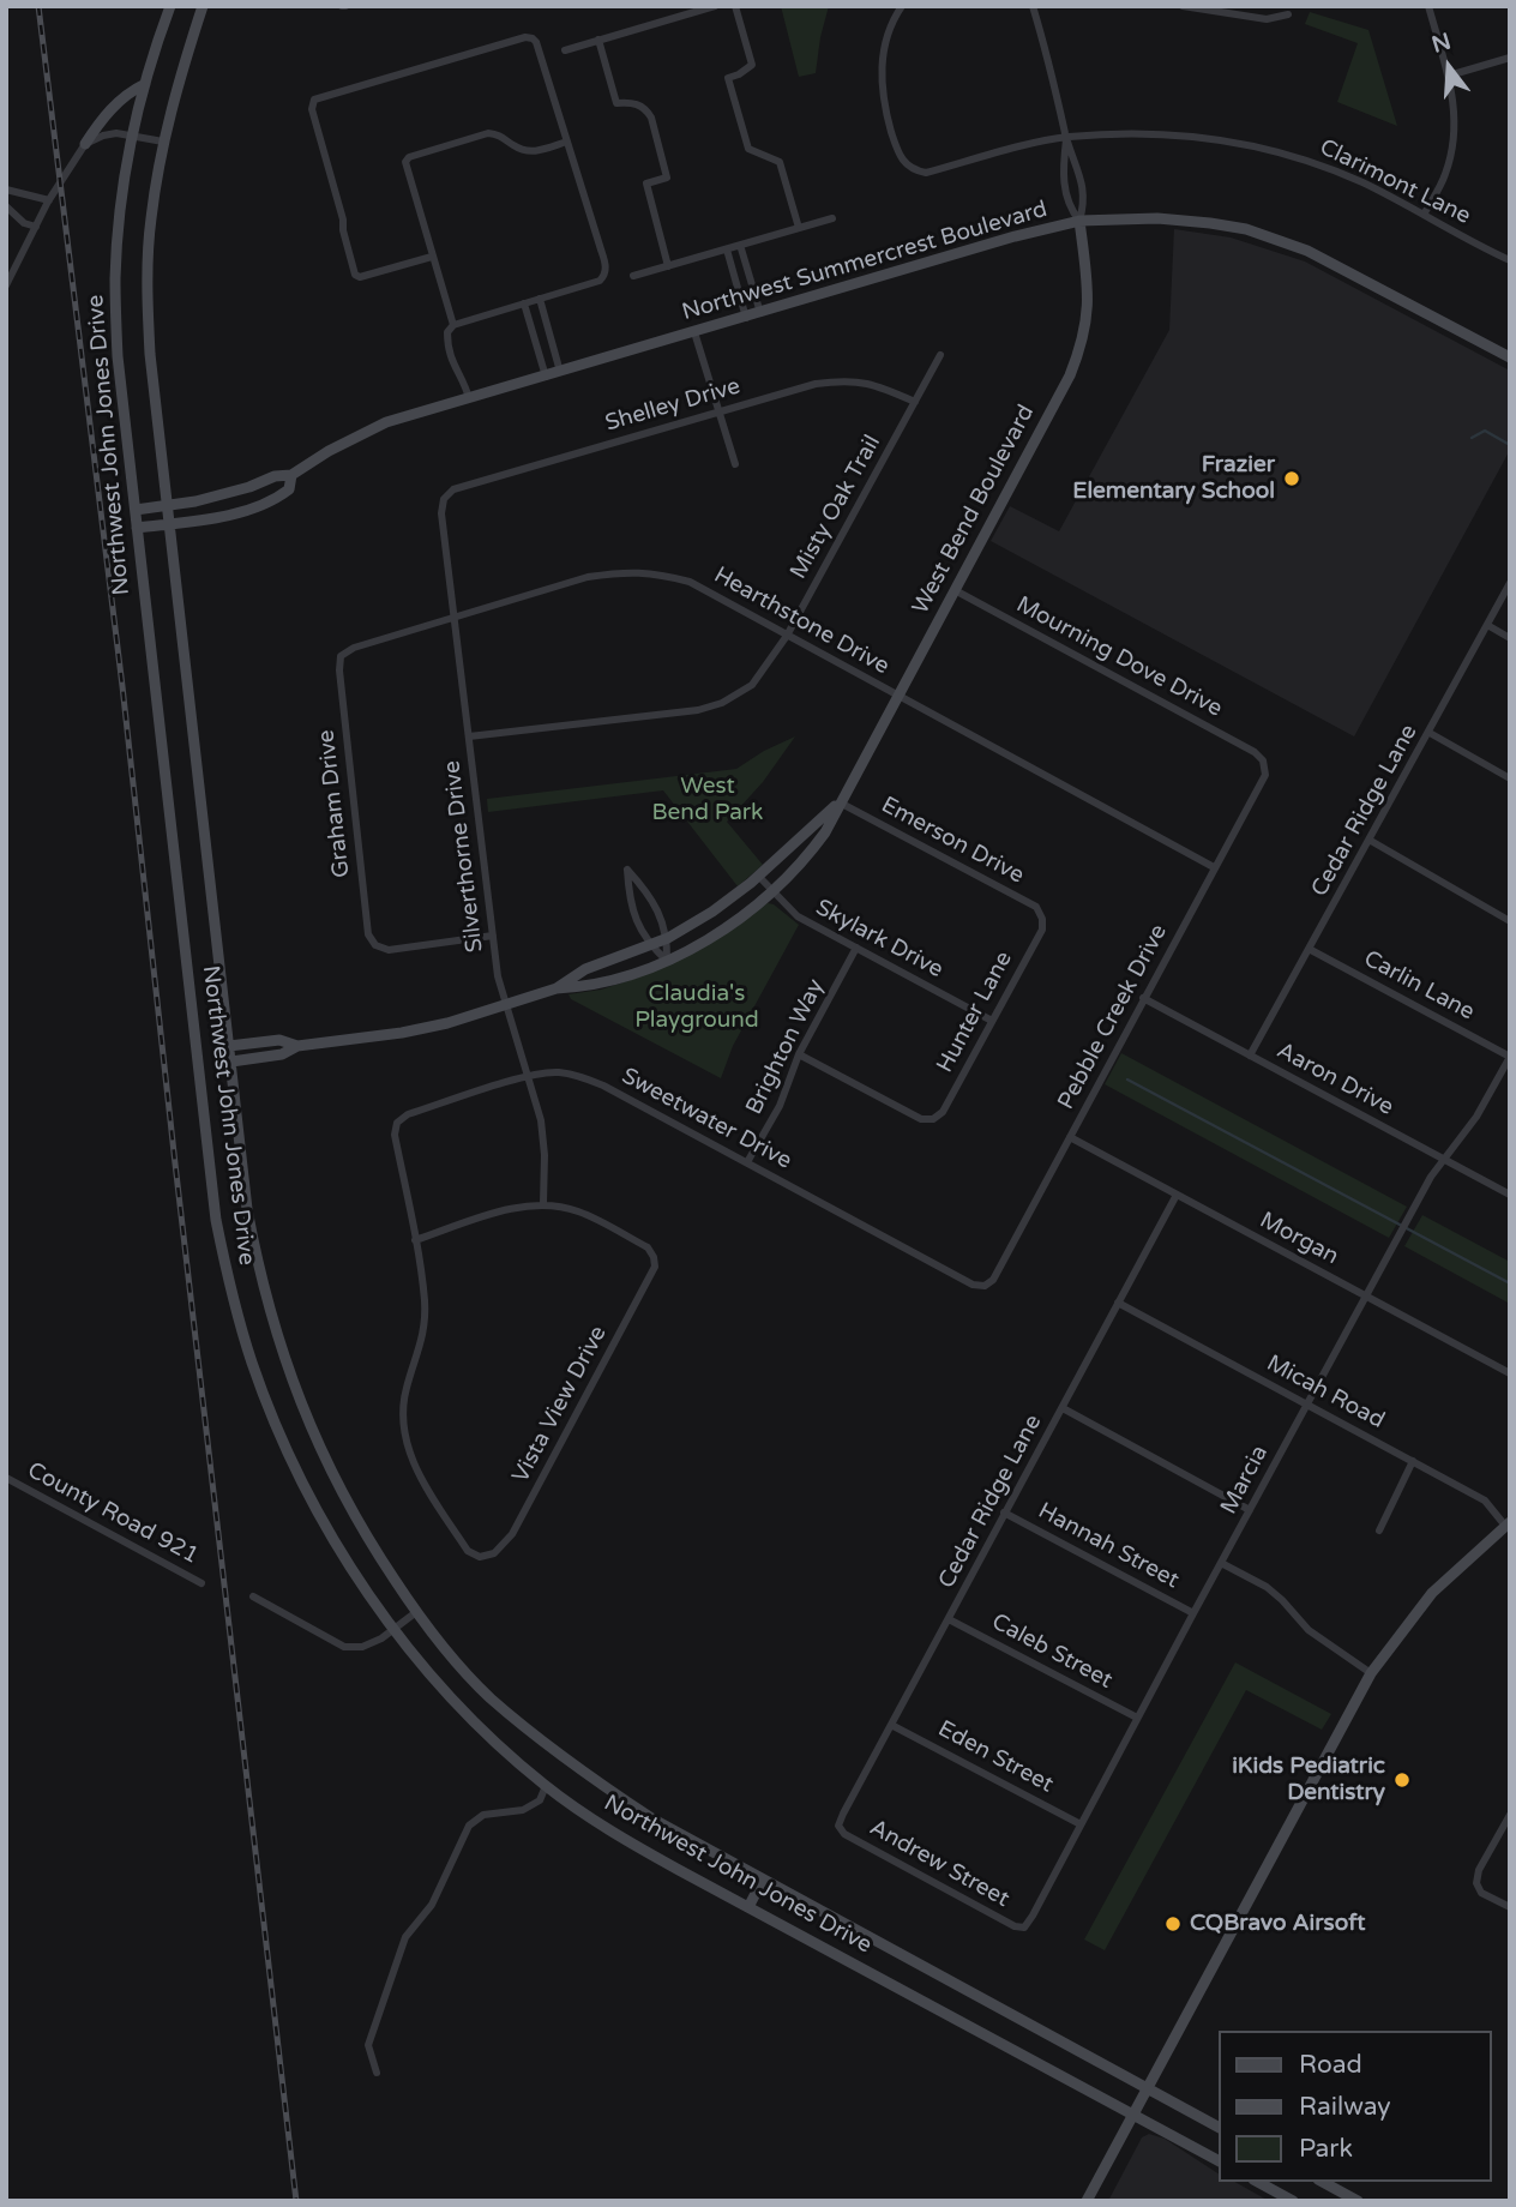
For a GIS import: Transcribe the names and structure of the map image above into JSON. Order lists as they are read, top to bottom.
{
  "streets": {
    "main road": ["Northwest Summercrest Boulevard", "Northwest John Jones Drive", "West Bend Boulevard"],
    "street": [
      "Clarimont Lane",
      "Shelley Drive",
      "Misty Oak Trail",
      "Hearthstone Drive",
      "Mourning Dove Drive",
      "Graham Drive",
      "Cedar Ridge Lane",
      "Emerson Drive",
      "Silverthorne Drive",
      "Skylark Drive",
      "Carlin Lane",
      "Hunter Lane",
      "Pebble Creek Drive",
      "Brighton Way",
      "Aaron Drive",
      "Sweetwater Drive",
      "Morgan",
      "Micah Road",
      "Vista View Drive",
      "Marcia",
      "County Road 921",
      "Hannah Street",
      "Caleb Street",
      "Eden Street",
      "Andrew Street"
    ]
  },
  "crossings": [
    ["Clarimont Lane", "West Bend Boulevard"],
    ["Northwest Summercrest Boulevard", "Northwest John Jones Drive"],
    ["Northwest Summercrest Boulevard", "West Bend Boulevard"],
    ["Shelley Drive", "Misty Oak Trail"],
    ["Shelley Drive", "Silverthorne Drive"],
    ["Northwest John Jones Drive", "West Bend Boulevard"],
    ["Misty Oak Trail", "Hearthstone Drive"],
    ["Misty Oak Trail", "Silverthorne Drive"],
    ["West Bend Boulevard", "Hearthstone Drive"],
    ["West Bend Boulevard", "Mourning Dove Drive"],
    ["West Bend Boulevard", "Emerson Drive"],
    ["West Bend Boulevard", "Silverthorne Drive"],
    ["West Bend Boulevard", "Skylark Drive"],
    ["Hearthstone Drive", "Graham Drive"],
    ["Hearthstone Drive", "Silverthorne Drive"],
    ["Hearthstone Drive", "Pebble Creek Drive"],
    ["Mourning Dove Drive", "Pebble Creek Drive"],
    ["Graham Drive", "Silverthorne Drive"],
    ["Cedar Ridge Lane", "Carlin Lane"],
    ["Cedar Ridge Lane", "Aaron Drive"],
    ["Cedar Ridge Lane", "Morgan"],
    ["Cedar Ridge Lane", "Micah Road"],
    ["Cedar Ridge Lane", "Hannah Street"],
    ["Cedar Ridge Lane", "Caleb Street"],
    ["Cedar Ridge Lane", "Eden Street"],
    ["Cedar Ridge Lane", "Andrew Street"],
    ["Emerson Drive", "Hunter Lane"],
    ["Silverthorne Drive", "Sweetwater Drive"],
    ["Silverthorne Drive", "Vista View Drive"],
    ["Skylark Drive", "Hunter Lane"],
    ["Skylark Drive", "Brighton Way"],
    ["Carlin Lane", "Marcia"],
    ["Hunter Lane", "Brighton Way"],
    ["Pebble Creek Drive", "Aaron Drive"],
    ["Pebble Creek Drive", "Sweetwater Drive"],
    ["Pebble Creek Drive", "Morgan"],
    ["Brighton Way", "Sweetwater Drive"],
    ["Aaron Drive", "Marcia"],
    ["Sweetwater Drive", "Vista View Drive"],
    ["Morgan", "Marcia"],
    ["Micah Road", "Marcia"],
    ["Marcia", "Hannah Street"],
    ["Marcia", "Caleb Street"],
    ["Marcia", "Eden Street"],
    ["Marcia", "Andrew Street"]
  ],
  "parks": ["West Bend Park", "Claudia's Playground"],
  "places": ["Frazier Elementary School", "iKids Pediatric Dentistry", "CQBravo Airsoft"],
  "legend": ["Road", "Railway", "Park"],
  "north": "top"
}
